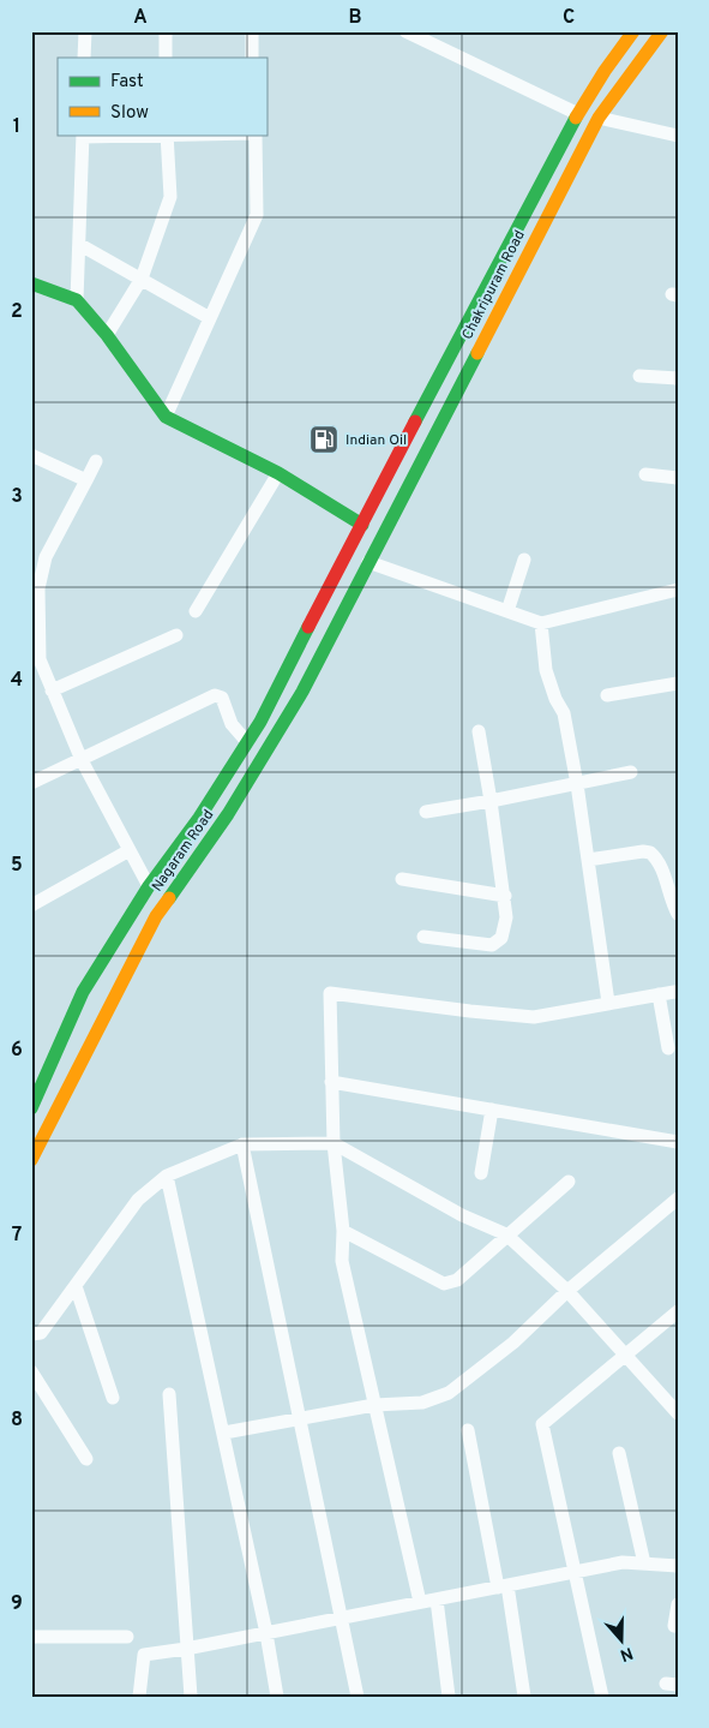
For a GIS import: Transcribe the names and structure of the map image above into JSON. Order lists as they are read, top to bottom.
{
  "streets": {
    "main road": ["Chakripuram Road", "Nagaram Road"]
  },
  "crossings": [
    ["Chakripuram Road", "Nagaram Road"]
  ],
  "places": {
    "fuel station": ["Indian Oil"]
  },
  "legend": ["Fast", "Slow"],
  "north": "bottom",
  "grid": {
    "columns": ["A", "B", "C"],
    "rows": [
      "1",
      "2",
      "3",
      "4",
      "5",
      "6",
      "7",
      "8",
      "9"
    ]
  }
}
